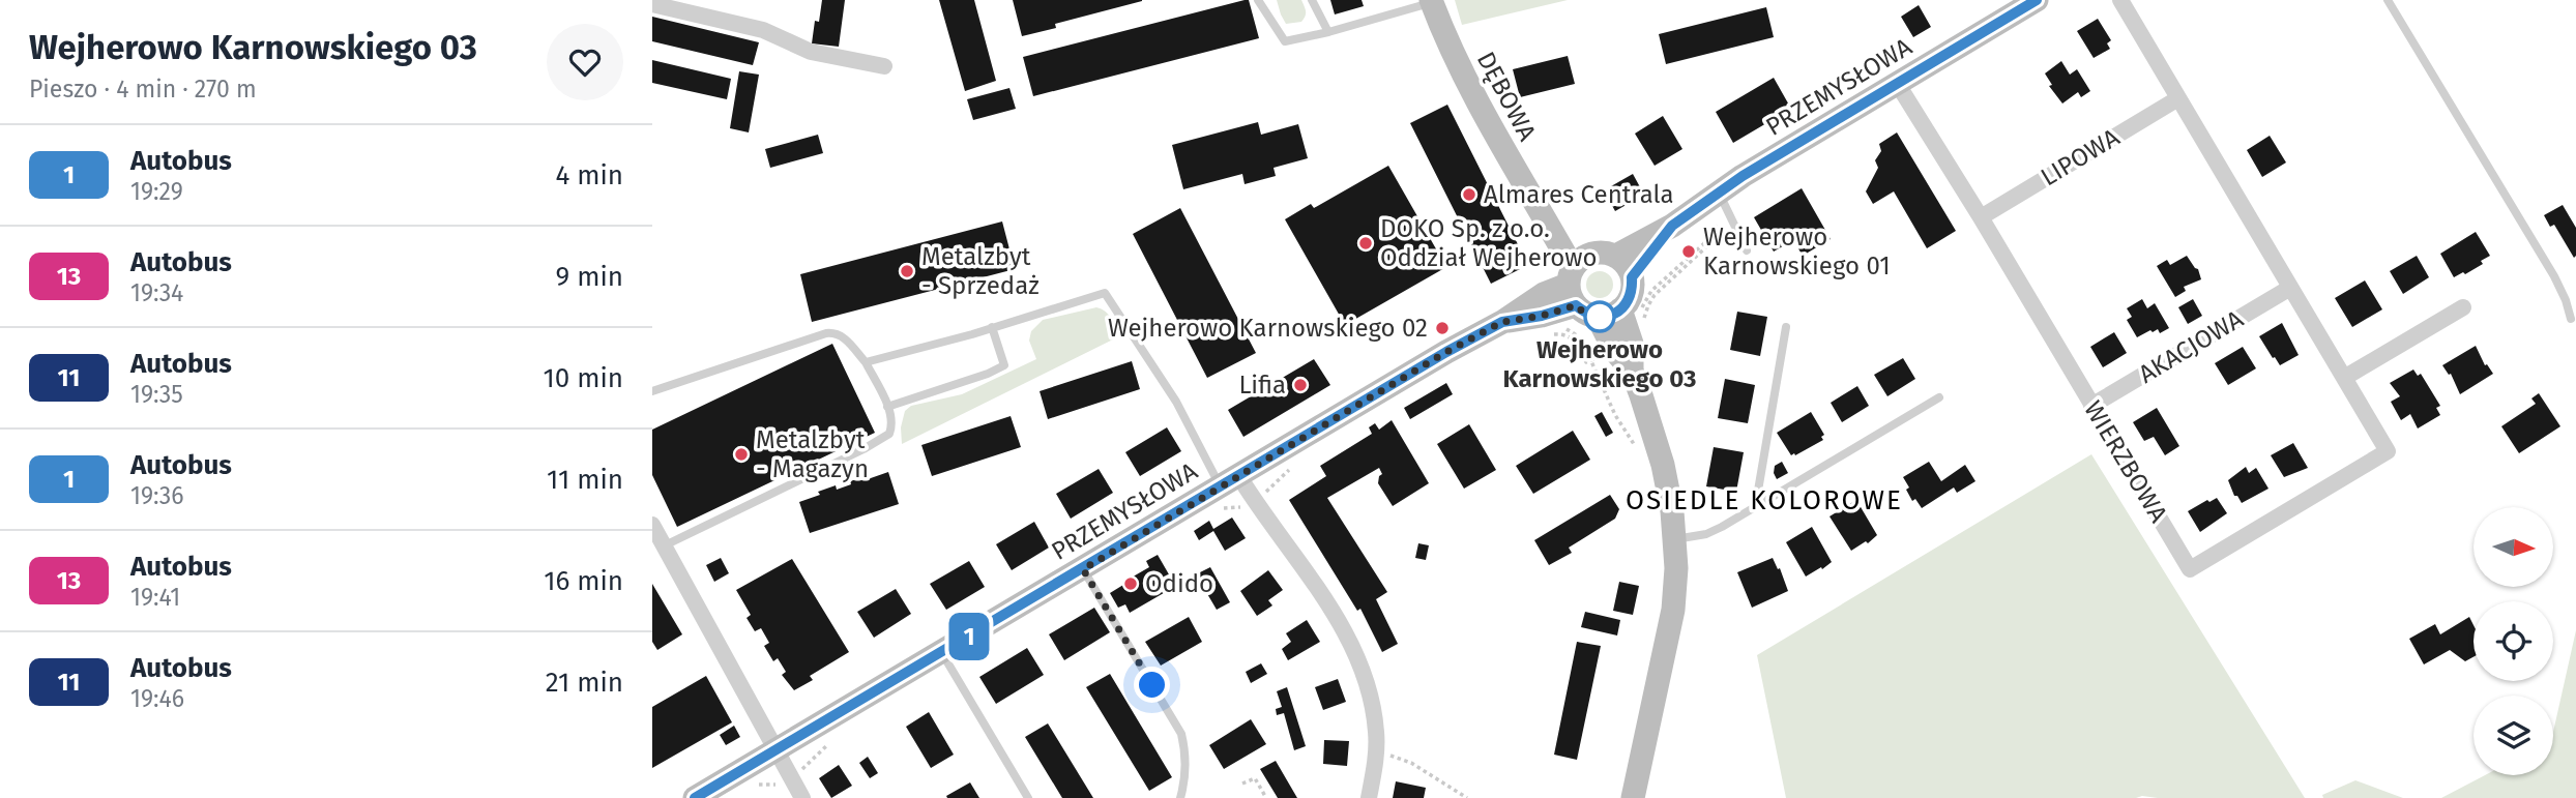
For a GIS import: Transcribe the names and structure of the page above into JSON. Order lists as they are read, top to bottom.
{
  "streets": {
    "street": [
      "PRZEMYSŁOWA",
      "DĘBOWA",
      "LIPOWA",
      "AKACJOWA",
      "WIERZBOWA"
    ]
  },
  "crossings": [
    ["PRZEMYSŁOWA", "DĘBOWA"],
    ["PRZEMYSŁOWA", "WIERZBOWA"],
    ["LIPOWA", "WIERZBOWA"],
    ["AKACJOWA", "WIERZBOWA"]
  ],
  "districts": ["OSIEDLE KOLOROWE"],
  "places": [
    "Almares Centrala",
    "DOKO Sp. z o.o. Oddział Wejherowo",
    "Wejherowo Karnowskiego 01",
    "Metalzbyt - Sprzedaż",
    "Wejherowo Karnowskiego 03",
    "Wejherowo Karnowskiego 02",
    "Lifia",
    "Metalzbyt - Magazyn",
    "Odido"
  ],
  "lines": ["bus line 1"],
  "north": "right",
  "page": {
    "heading": ["Wejherowo Karnowskiego 03", "Pieszo · 4 min · 270 m"],
    "on_map": "1",
    "list": [
      {
        "mark": "1",
        "name": "Autobus",
        "note": "19:29",
        "value": "4 min"
      },
      {
        "mark": "13",
        "name": "Autobus",
        "note": "19:34",
        "value": "9 min"
      },
      {
        "mark": "11",
        "name": "Autobus",
        "note": "19:35",
        "value": "10 min"
      },
      {
        "mark": "1",
        "name": "Autobus",
        "note": "19:36",
        "value": "11 min"
      },
      {
        "mark": "13",
        "name": "Autobus",
        "note": "19:41",
        "value": "16 min"
      },
      {
        "mark": "11",
        "name": "Autobus",
        "note": "19:46",
        "value": "21 min"
      }
    ]
  }
}
